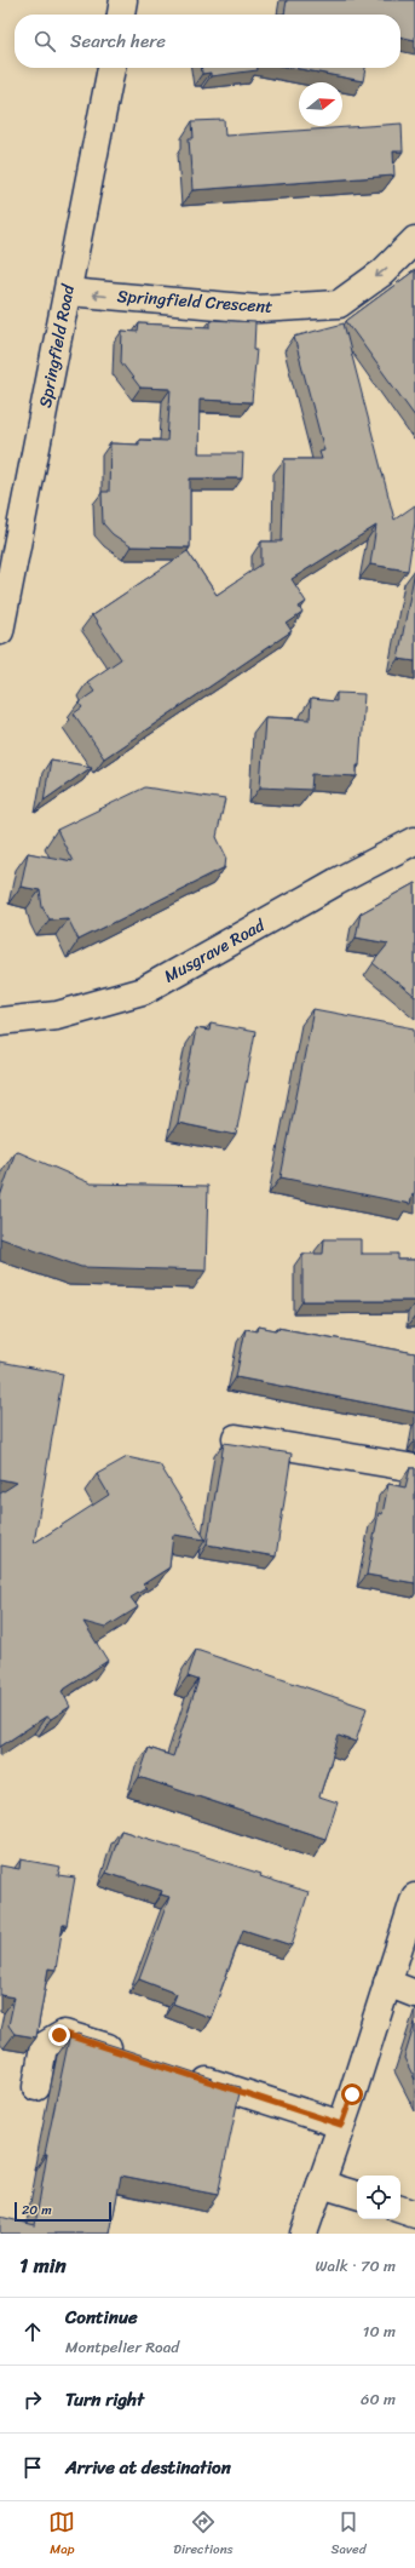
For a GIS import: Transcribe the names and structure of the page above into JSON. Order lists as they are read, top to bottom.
{
  "streets": {
    "street": ["Springfield Crescent", "Springfield Road", "Musgrave Road"]
  },
  "crossings": [
    ["Springfield Crescent", "Springfield Road"]
  ],
  "one_way": ["Springfield Crescent"],
  "scale_bar": "20 m",
  "north": "right",
  "page": {
    "search": "Search here",
    "scale": "20 m",
    "heading": ["1 min", "Walk · 70 m"],
    "list": [
      ["Continue", "Montpelier Road", "10 m"],
      ["Turn right", "60 m"],
      "Arrive at destination"
    ],
    "nav": ["Map", "Directions", "Saved"]
  }
}
